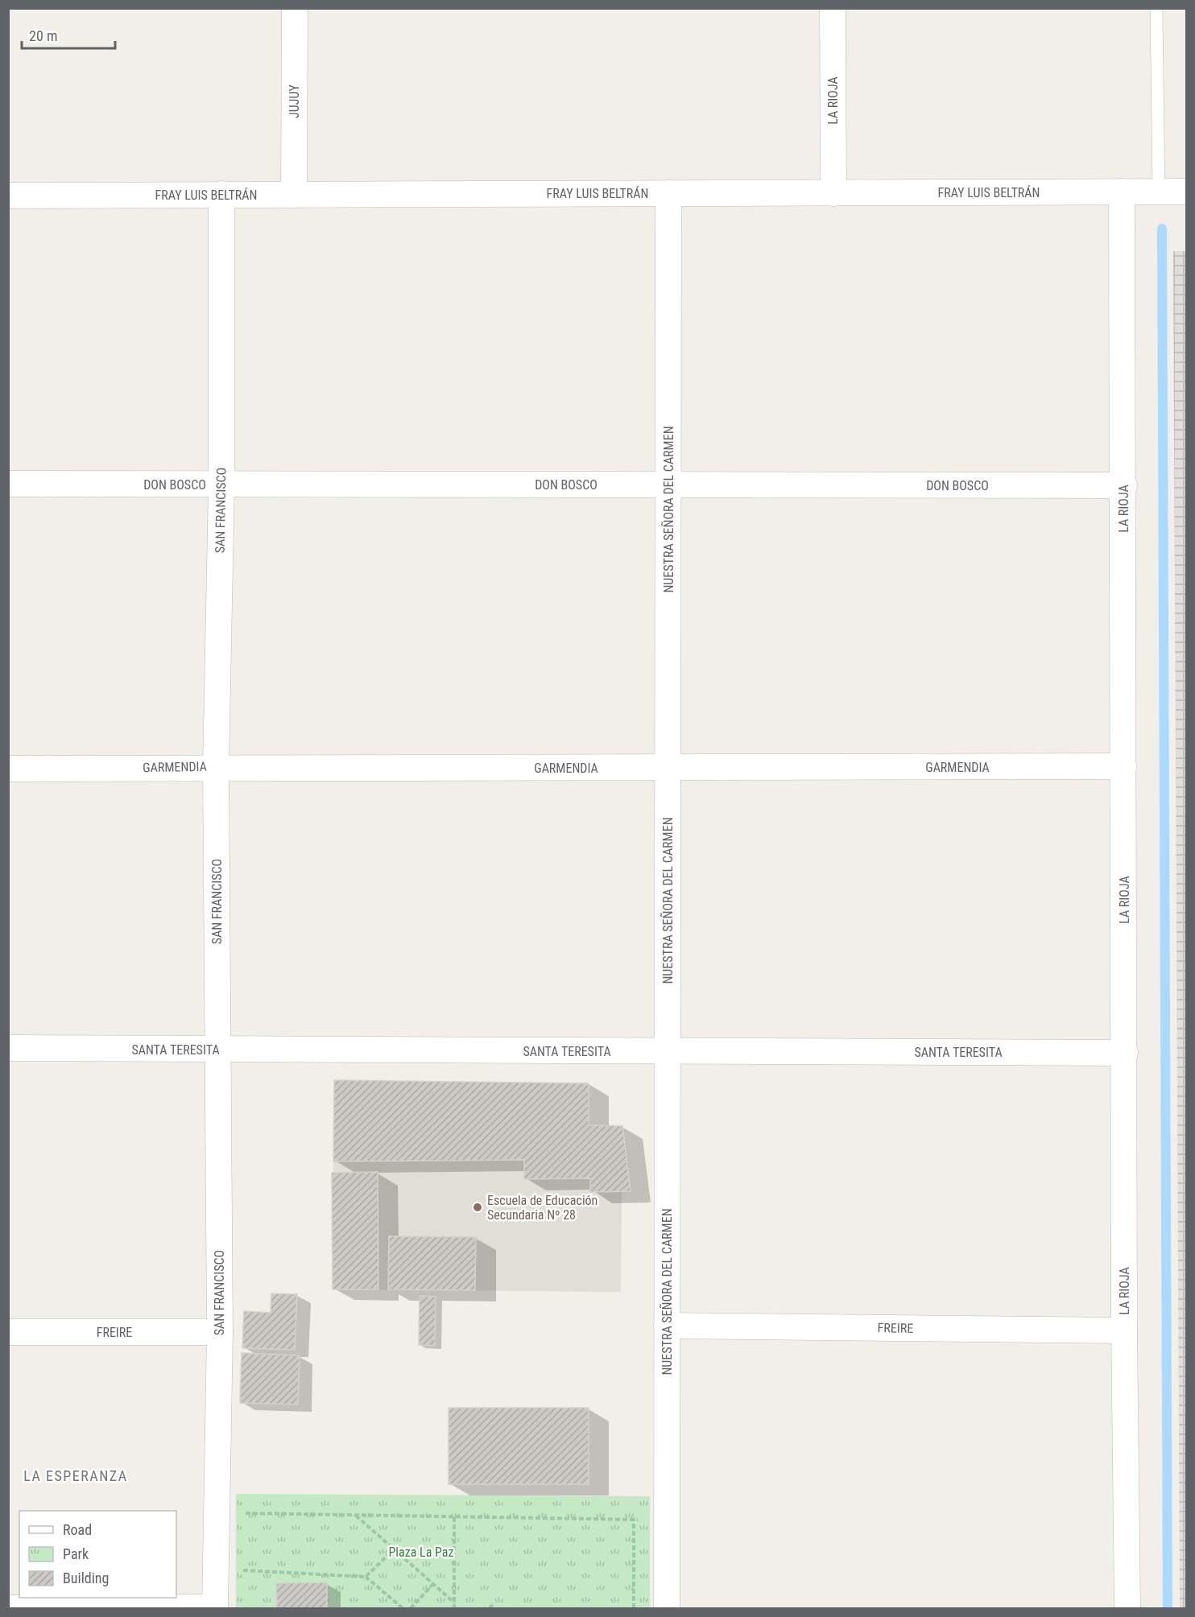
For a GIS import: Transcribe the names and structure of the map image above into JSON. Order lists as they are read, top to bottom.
{
  "streets": {
    "street": [
      "LA RIOJA",
      "JUJUY",
      "FRAY LUIS BELTRÁN",
      "DON BOSCO",
      "NUESTRA SEÑORA DEL CARMEN",
      "SAN FRANCISCO",
      "GARMENDIA",
      "SANTA TERESITA",
      "FREIRE"
    ]
  },
  "crossings": [
    ["LA RIOJA", "FRAY LUIS BELTRÁN"],
    ["LA RIOJA", "DON BOSCO"],
    ["LA RIOJA", "GARMENDIA"],
    ["LA RIOJA", "SANTA TERESITA"],
    ["LA RIOJA", "FREIRE"],
    ["JUJUY", "FRAY LUIS BELTRÁN"],
    ["FRAY LUIS BELTRÁN", "NUESTRA SEÑORA DEL CARMEN"],
    ["FRAY LUIS BELTRÁN", "SAN FRANCISCO"],
    ["DON BOSCO", "NUESTRA SEÑORA DEL CARMEN"],
    ["DON BOSCO", "SAN FRANCISCO"],
    ["NUESTRA SEÑORA DEL CARMEN", "GARMENDIA"],
    ["NUESTRA SEÑORA DEL CARMEN", "SANTA TERESITA"],
    ["NUESTRA SEÑORA DEL CARMEN", "FREIRE"],
    ["SAN FRANCISCO", "GARMENDIA"],
    ["SAN FRANCISCO", "SANTA TERESITA"],
    ["SAN FRANCISCO", "FREIRE"]
  ],
  "districts": ["LA ESPERANZA"],
  "parks": ["Plaza La Paz"],
  "places": ["Escuela de Educación Secundaria Nº 28"],
  "legend": ["Road", "Park", "Building"],
  "scale_bar": "20 m"
}
